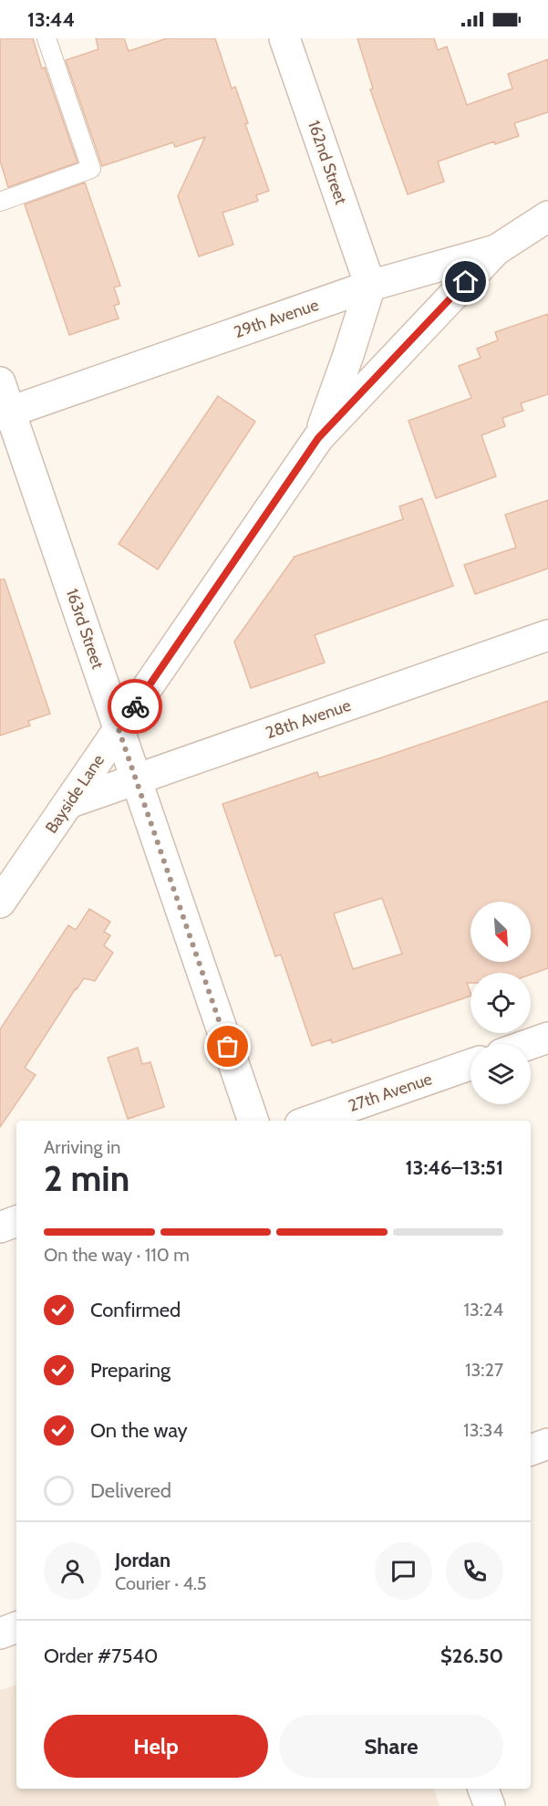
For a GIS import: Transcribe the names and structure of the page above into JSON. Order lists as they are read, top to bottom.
{
  "streets": {
    "street": [
      "162nd Street",
      "29th Avenue",
      "163rd Street",
      "28th Avenue",
      "Bayside Lane",
      "27th Avenue"
    ]
  },
  "crossings": [
    ["162nd Street", "29th Avenue"],
    ["29th Avenue", "163rd Street"],
    ["29th Avenue", "Bayside Lane"],
    ["163rd Street", "28th Avenue"],
    ["163rd Street", "Bayside Lane"],
    ["28th Avenue", "Bayside Lane"]
  ],
  "north": "bottom right",
  "page": {
    "status": "13:44",
    "heading": ["2 min", "Arriving in", "13:46–13:51"],
    "panel": [
      "Jordan",
      "Courier · 4.5",
      "Order #7540",
      "$26.50"
    ],
    "bar": "On the way · 110 m",
    "list": [
      ["Confirmed", "13:24"],
      ["Preparing", "13:27"],
      ["On the way", "13:34"],
      "Delivered"
    ],
    "buttons": ["Help", "Share"]
  }
}
